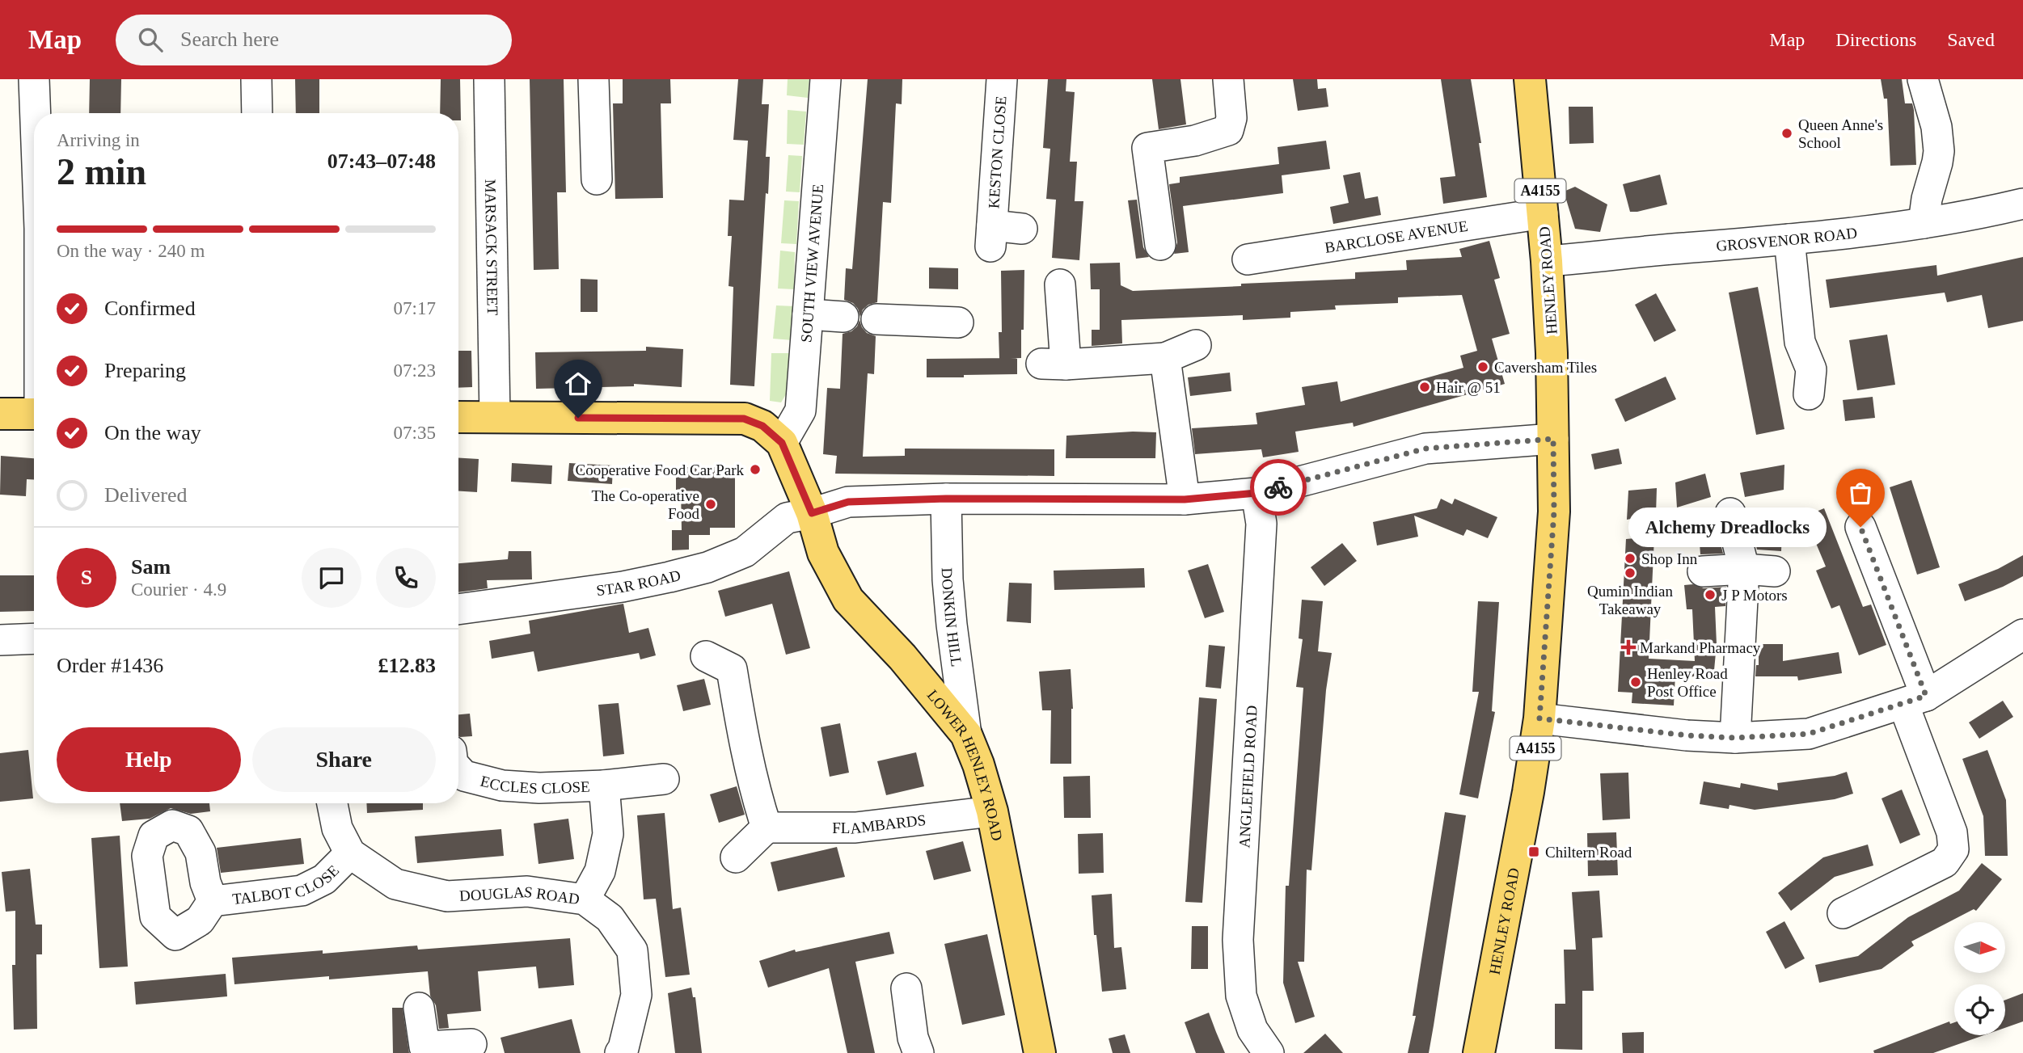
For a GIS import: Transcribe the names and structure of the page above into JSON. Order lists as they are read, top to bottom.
{
  "streets": {
    "main road": ["A4155", "HENLEY ROAD", "LOWER HENLEY ROAD"],
    "street": [
      "KESTON CLOSE",
      "BARCLOSE AVENUE",
      "GROSVENOR ROAD",
      "MARSACK STREET",
      "SOUTH VIEW AVENUE",
      "STAR ROAD",
      "DONKIN HILL",
      "ANGLEFIELD ROAD",
      "ECCLES CLOSE",
      "FLAMBARDS",
      "TALBOT CLOSE",
      "DOUGLAS ROAD"
    ]
  },
  "crossings": [
    ["BARCLOSE AVENUE", "HENLEY ROAD"],
    ["GROSVENOR ROAD", "HENLEY ROAD"],
    ["STAR ROAD", "LOWER HENLEY ROAD"],
    ["DONKIN HILL", "LOWER HENLEY ROAD"],
    ["LOWER HENLEY ROAD", "FLAMBARDS"],
    ["ECCLES CLOSE", "DOUGLAS ROAD"],
    ["TALBOT CLOSE", "DOUGLAS ROAD"]
  ],
  "places": {
    "other": [
      "Queen Anne's School",
      "Caversham Tiles",
      "Hair @ 51",
      "Cooperative Food Car Park",
      "The Co-operative Food",
      "Alchemy Dreadlocks",
      "Shop Inn",
      "Qumin Indian Takeaway",
      "J P Motors",
      "Henley Road Post Office"
    ],
    "health": ["Markand Pharmacy"],
    "transit": ["Chiltern Road"]
  },
  "north": "right",
  "page": {
    "header": "Map",
    "search": "Search here",
    "nav": ["Map", "Directions", "Saved"],
    "heading": ["2 min", "Arriving in", "07:43–07:48"],
    "panel": [
      "Sam",
      "Courier · 4.9",
      "Order #1436",
      "£12.83"
    ],
    "bar": "On the way · 240 m",
    "list": [
      ["Confirmed", "07:17"],
      ["Preparing", "07:23"],
      ["On the way", "07:35"],
      "Delivered"
    ],
    "bubble": "Alchemy Dreadlocks",
    "round": "S",
    "buttons": ["Help", "Share"]
  }
}
